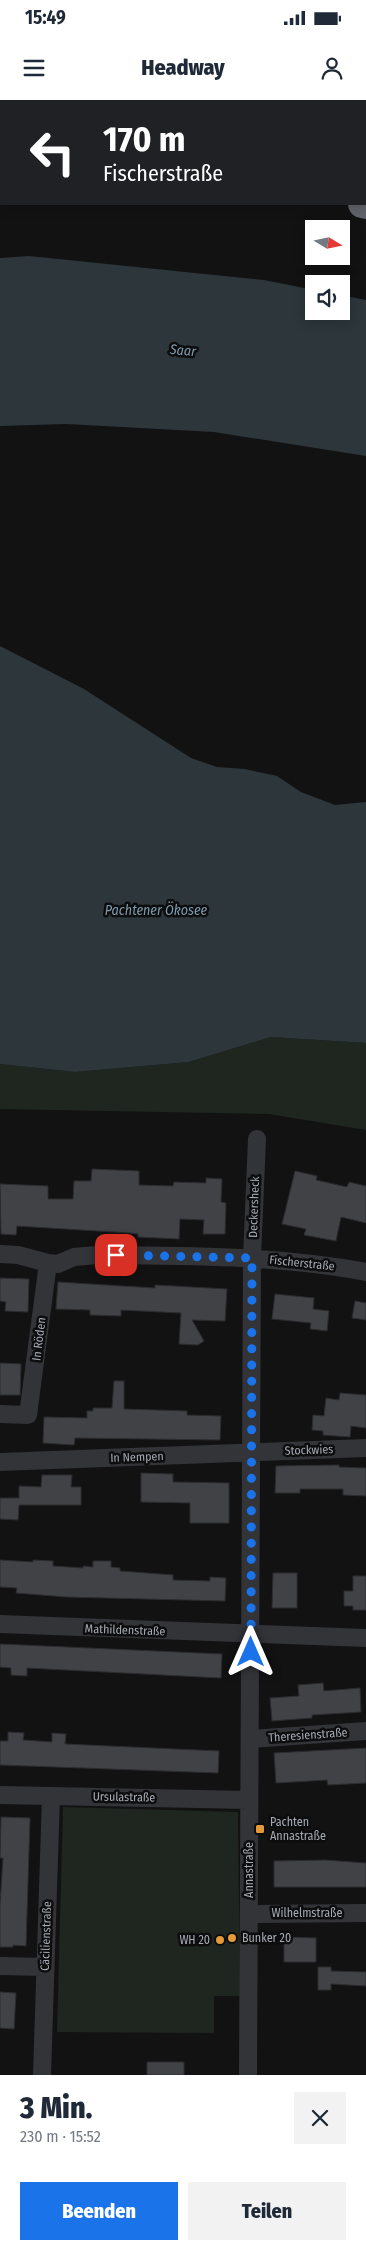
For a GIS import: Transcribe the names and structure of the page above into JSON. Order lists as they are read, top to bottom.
{
  "streets": {
    "street": [
      "Deckersheck",
      "Fischerstraße",
      "In Röden",
      "Stockwies",
      "In Nempen",
      "Mathildenstraße",
      "Theresienstraße",
      "Ursulastraße",
      "Annastraße",
      "Wilhelmstraße",
      "Cäcilienstraße"
    ]
  },
  "crossings": [
    ["Deckersheck", "Fischerstraße"],
    ["Deckersheck", "Stockwies"],
    ["Deckersheck", "In Nempen"],
    ["Deckersheck", "Mathildenstraße"],
    ["Deckersheck", "Annastraße"],
    ["Fischerstraße", "In Röden"],
    ["Stockwies", "In Nempen"],
    ["Mathildenstraße", "Annastraße"],
    ["Theresienstraße", "Annastraße"],
    ["Ursulastraße", "Annastraße"],
    ["Ursulastraße", "Cäcilienstraße"],
    ["Annastraße", "Wilhelmstraße"]
  ],
  "water": ["Saar", "Pachtener Ökosee"],
  "places": {
    "transit": ["Pachten Annastraße"],
    "other": ["Bunker 20", "WH 20"]
  },
  "north": "right",
  "page": {
    "status": "15:49",
    "header": "Headway",
    "turn": ["170 m", "Fischerstraße"],
    "heading": ["3 Min.", "230 m · 15:52"],
    "buttons": ["Beenden", "Teilen"]
  }
}
